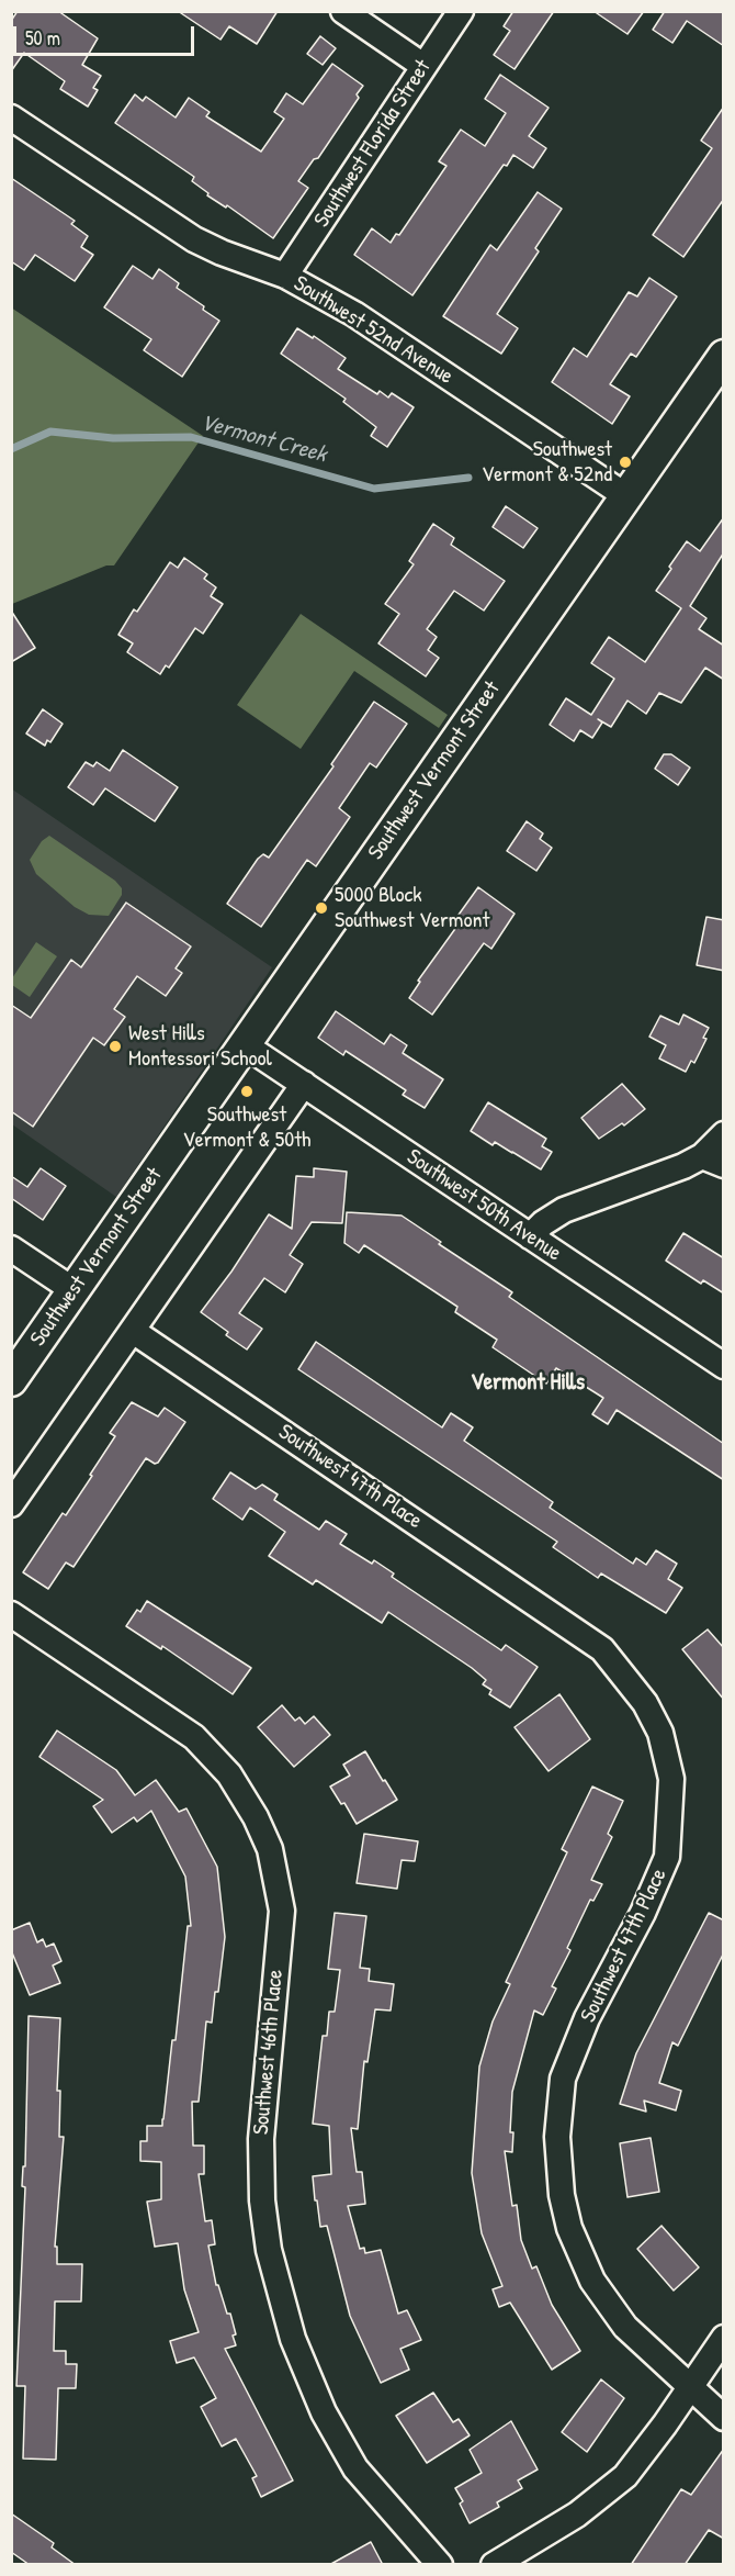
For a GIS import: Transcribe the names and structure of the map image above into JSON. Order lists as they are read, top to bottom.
{
  "streets": {
    "main road": ["Southwest Vermont Street"],
    "street": [
      "Southwest Florida Street",
      "Southwest 52nd Avenue",
      "Southwest 50th Avenue",
      "Southwest 47th Place",
      "Southwest 46th Place"
    ]
  },
  "crossings": [
    ["Southwest Florida Street", "Southwest 52nd Avenue"],
    ["Southwest 52nd Avenue", "Southwest Vermont Street"],
    ["Southwest Vermont Street", "Southwest 50th Avenue"]
  ],
  "districts": ["Vermont Hills"],
  "water": ["Vermont Creek"],
  "places": [
    "Southwest Vermont & 52nd",
    "5000 Block Southwest Vermont",
    "West Hills Montessori School",
    "Southwest Vermont & 50th"
  ],
  "scale_bar": "50 m"
}
